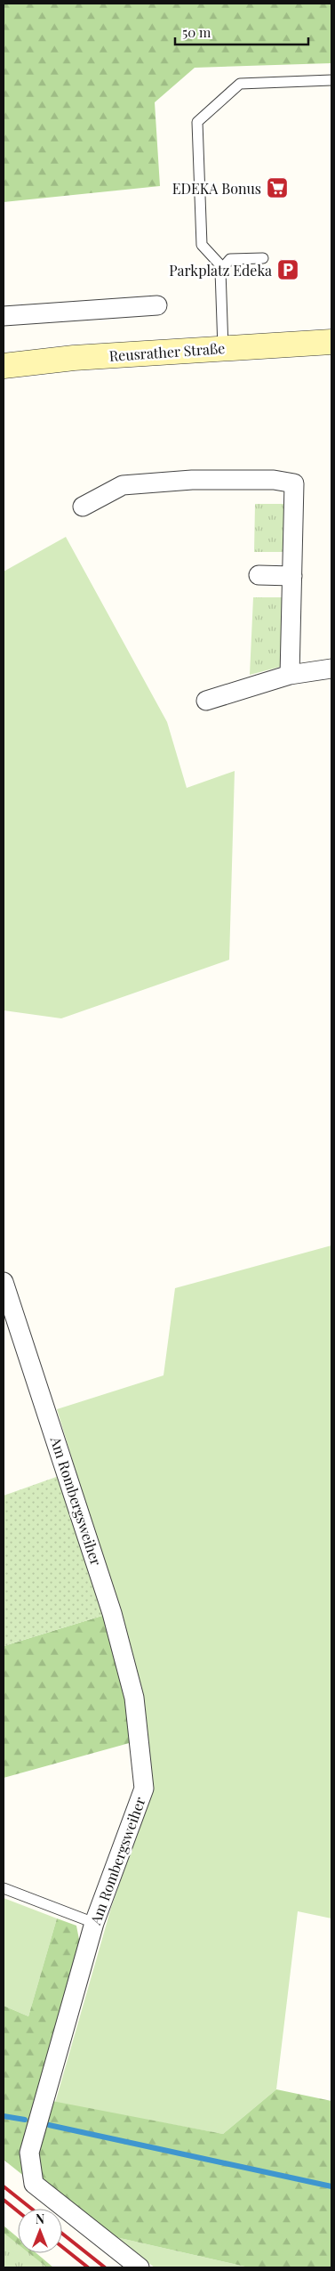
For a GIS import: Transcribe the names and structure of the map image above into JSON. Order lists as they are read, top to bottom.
{
  "streets": {
    "main road": ["Reusrather Straße"],
    "street": ["Am Rombergsweiher"]
  },
  "places": {
    "supermarket": ["EDEKA Bonus"],
    "parking": ["Parkplatz Edeka"]
  },
  "scale_bar": "50 m",
  "north": "top"
}
